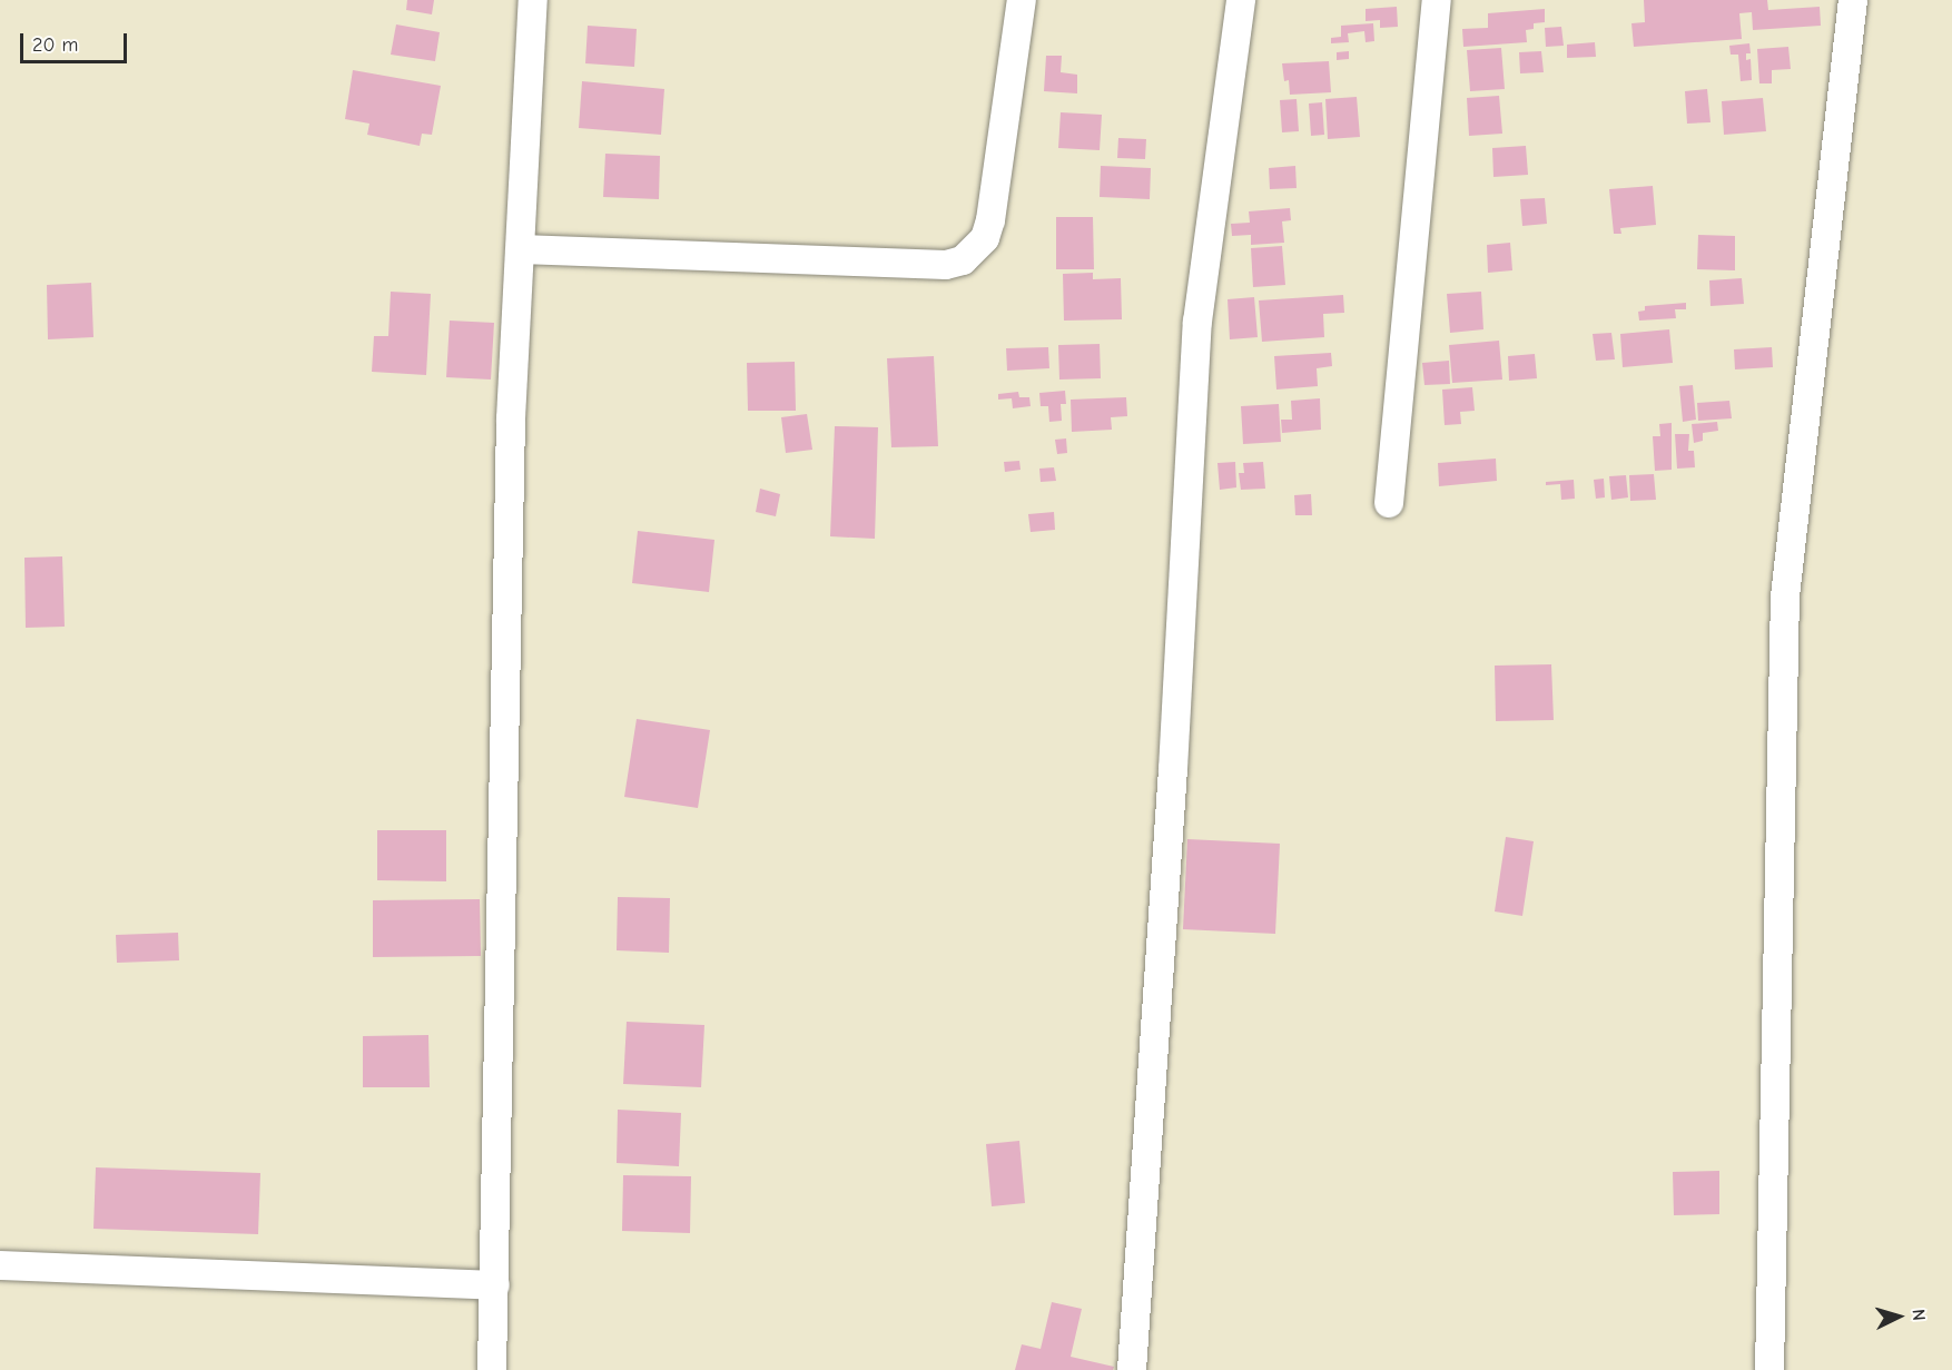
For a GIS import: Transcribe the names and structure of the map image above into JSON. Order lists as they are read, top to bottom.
{
  "scale_bar": "20 m",
  "north": "right"
}
